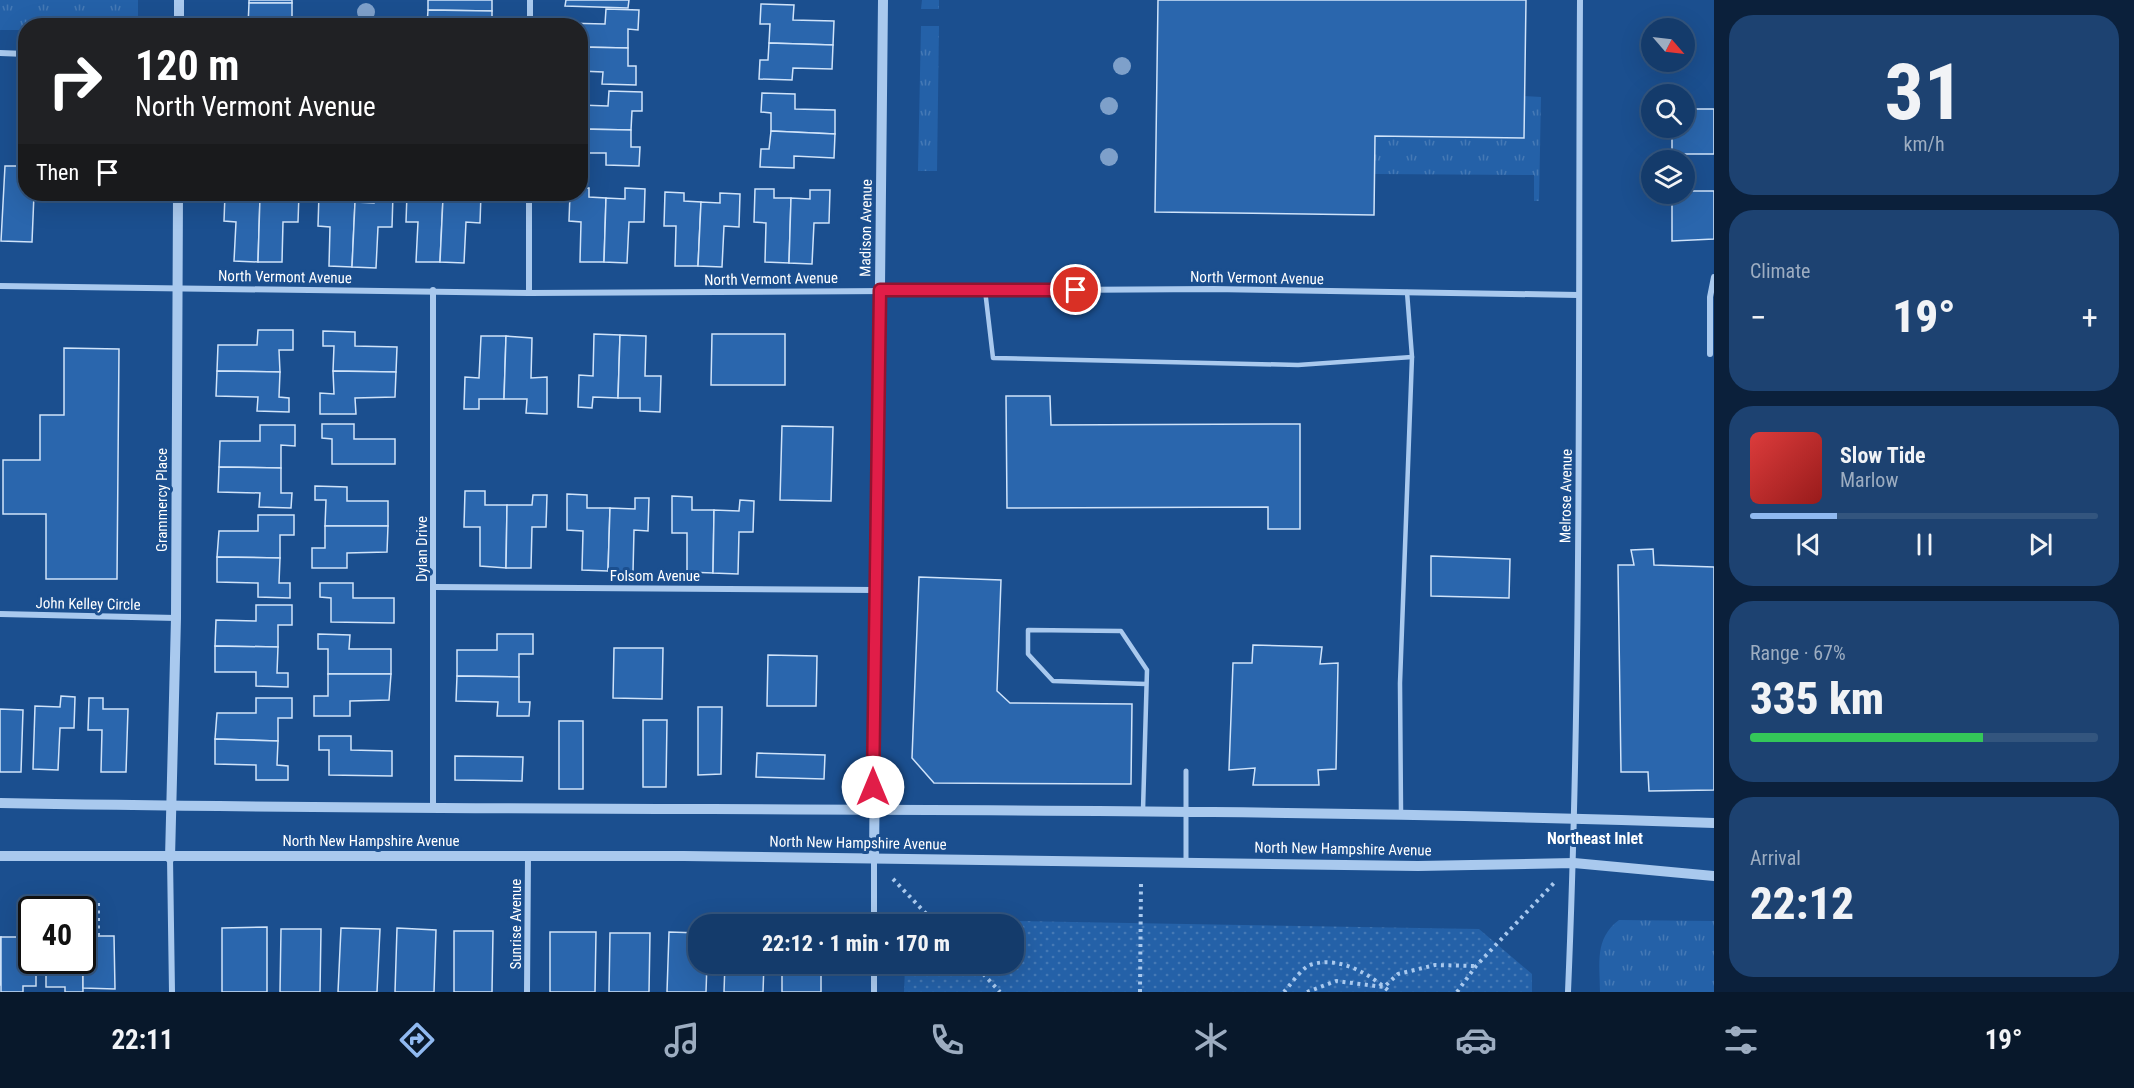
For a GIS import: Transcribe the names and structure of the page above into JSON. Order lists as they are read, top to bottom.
{
  "streets": {
    "street": [
      "Madison Avenue",
      "North Vermont Avenue",
      "Melrose Avenue",
      "Grammercy Place",
      "Dylan Drive",
      "Folsom Avenue",
      "John Kelley Circle",
      "North New Hampshire Avenue",
      "Sunrise Avenue"
    ]
  },
  "crossings": [
    ["Madison Avenue", "North Vermont Avenue"],
    ["Madison Avenue", "Folsom Avenue"],
    ["Madison Avenue", "North New Hampshire Avenue"],
    ["North Vermont Avenue", "Melrose Avenue"],
    ["North Vermont Avenue", "Grammercy Place"],
    ["North Vermont Avenue", "Dylan Drive"],
    ["Melrose Avenue", "North New Hampshire Avenue"],
    ["Grammercy Place", "John Kelley Circle"],
    ["Grammercy Place", "North New Hampshire Avenue"],
    ["Dylan Drive", "Folsom Avenue"],
    ["North New Hampshire Avenue", "Sunrise Avenue"]
  ],
  "districts": ["Northeast Inlet"],
  "north": "bottom right",
  "page": {
    "tile": [
      ["31", "km/h"],
      "Climate",
      ["Range · 67%", "335 km"],
      ["Arrival", "22:12"]
    ],
    "turn": ["120 m", "North Vermont Avenue"],
    "then": "Then",
    "heat": ["−", "19°", "+"],
    "song": ["Slow Tide", "Marlow"],
    "limit": "40",
    "trip": "22:12 · 1 min · 170 m",
    "tabs": ["22:11", "19°"]
  }
}
